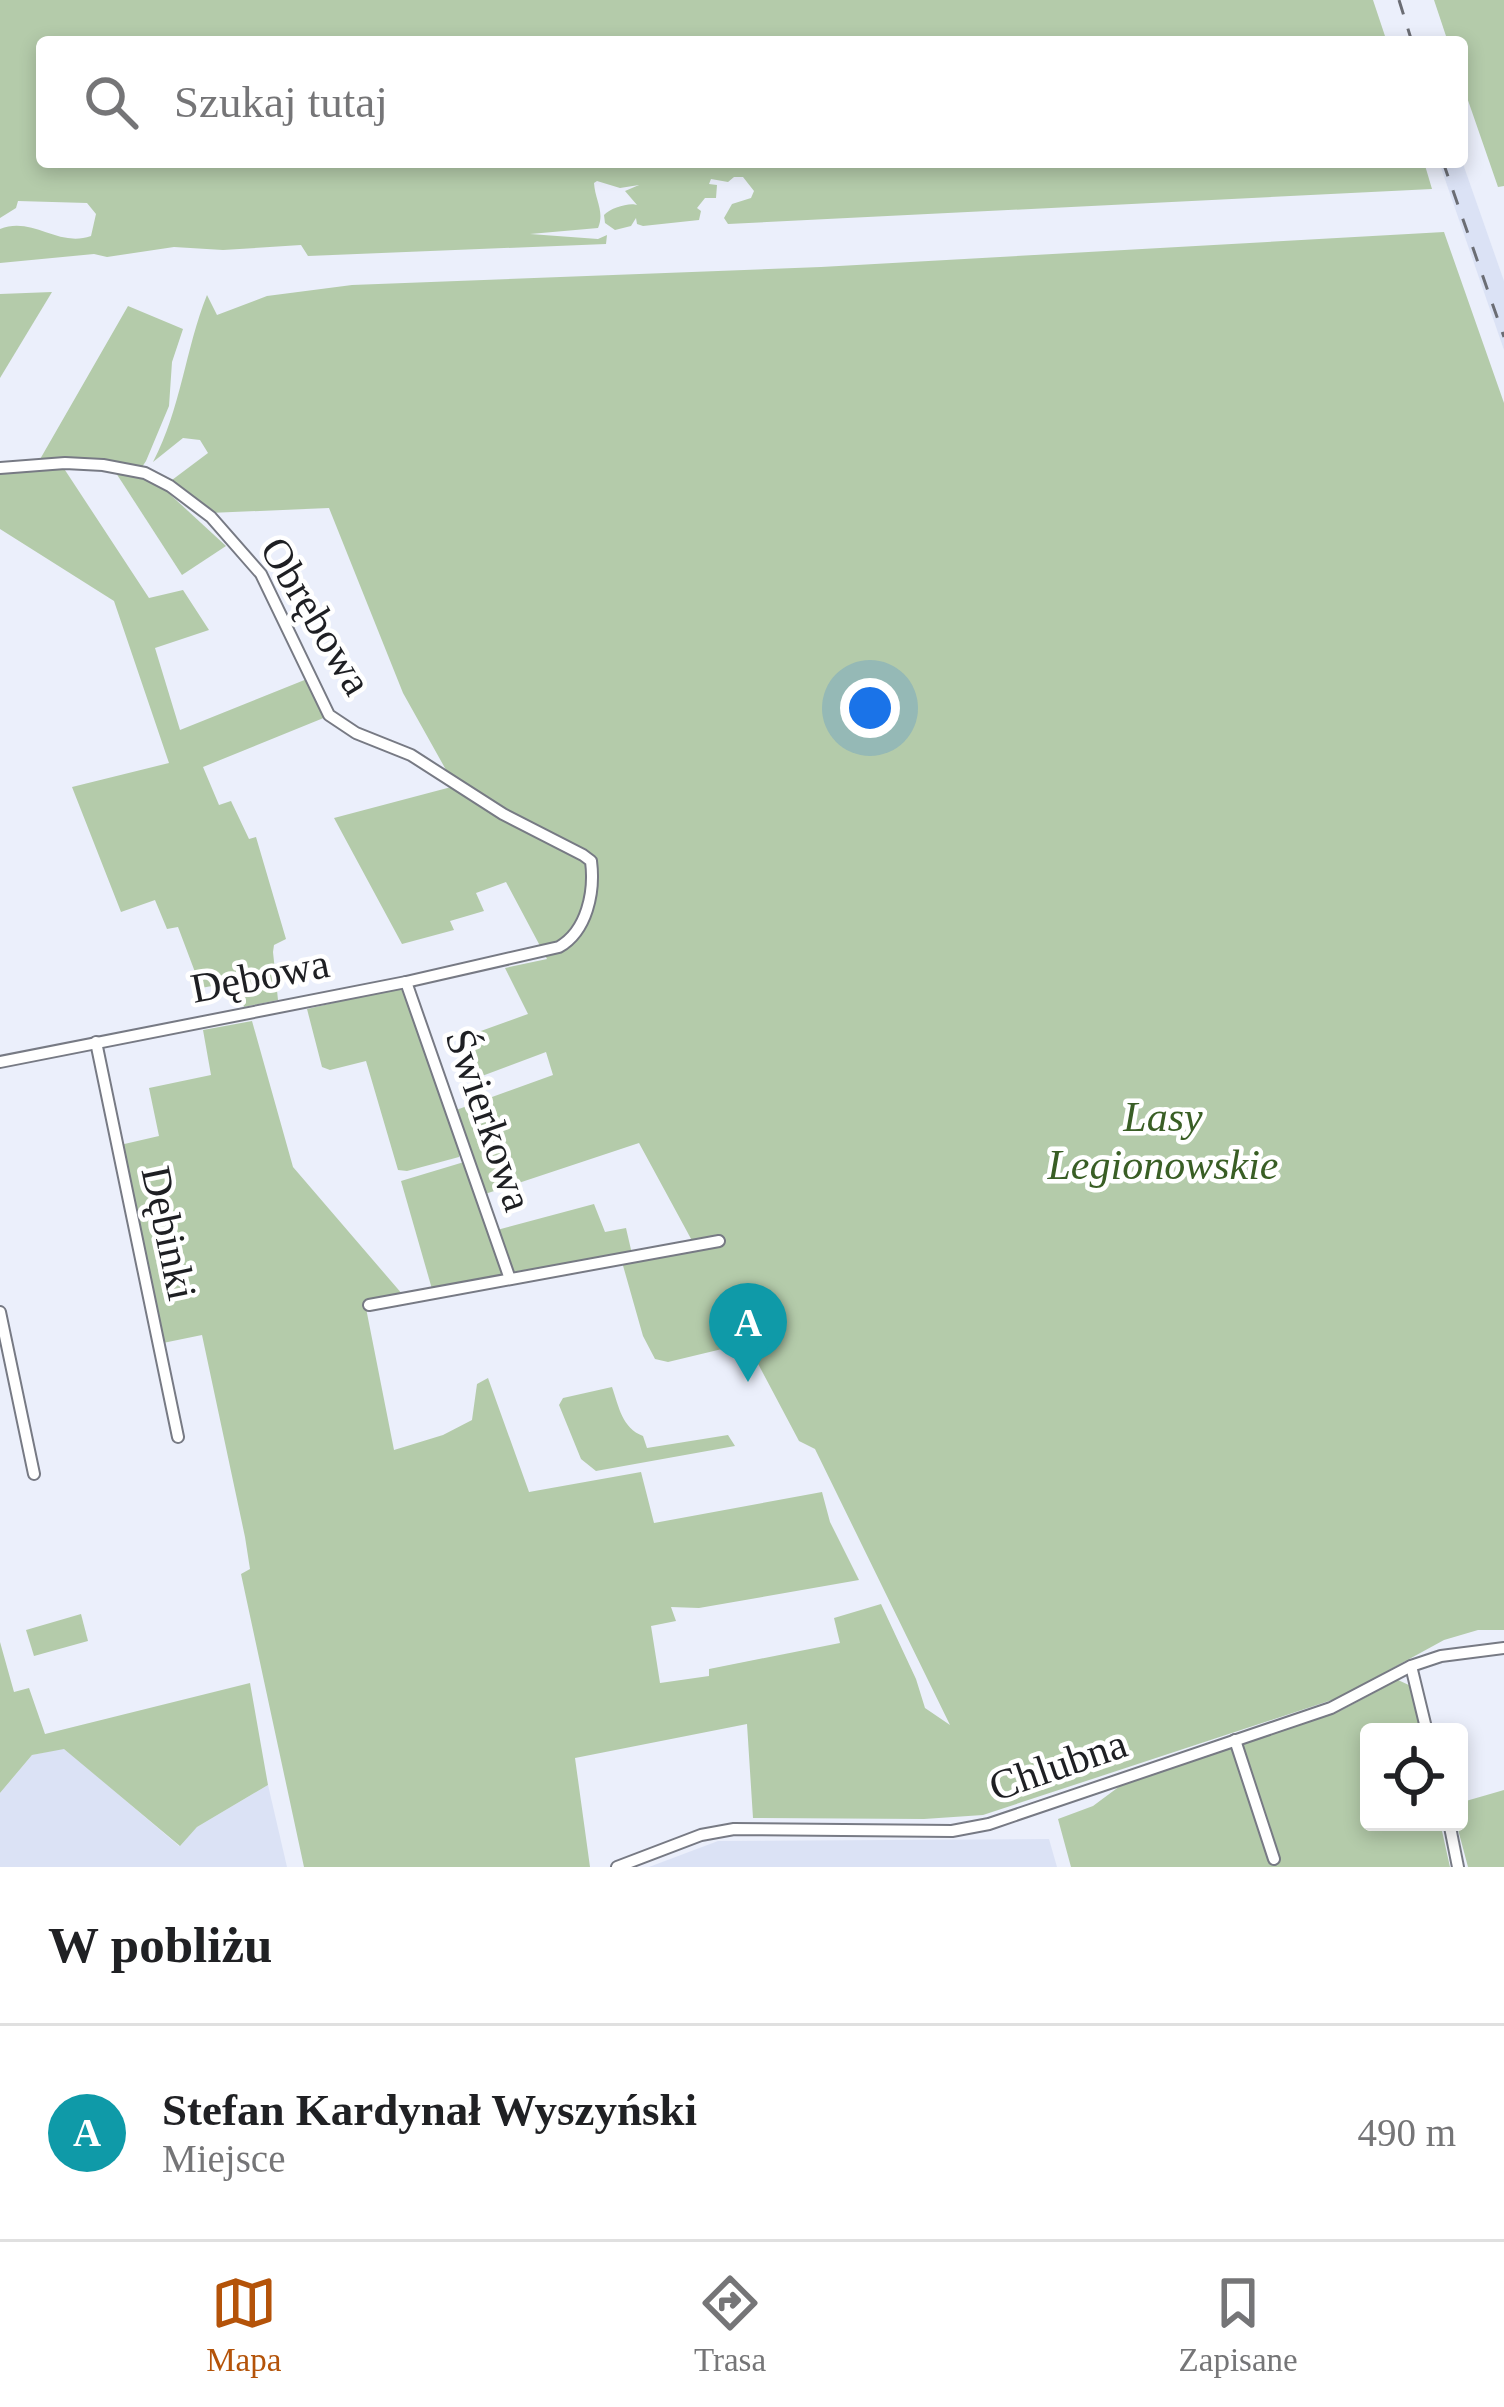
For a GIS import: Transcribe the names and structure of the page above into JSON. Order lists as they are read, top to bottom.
{
  "streets": {
    "street": [
      "Obrębowa",
      "Dębowa",
      "Świerkowa",
      "Dębinki",
      "Chlubna"
    ]
  },
  "crossings": [
    ["Obrębowa", "Dębowa"],
    ["Dębowa", "Świerkowa"],
    ["Dębowa", "Dębinki"]
  ],
  "parks": ["Lasy Legionowskie"],
  "page": {
    "search": "Szukaj tutaj",
    "pins": "A",
    "heading": "W pobliżu",
    "list": [
      {
        "mark": "A",
        "name": "Stefan Kardynał Wyszyński",
        "note": "Miejsce",
        "value": "490 m"
      }
    ],
    "nav": ["Mapa", "Trasa", "Zapisane"]
  }
}
